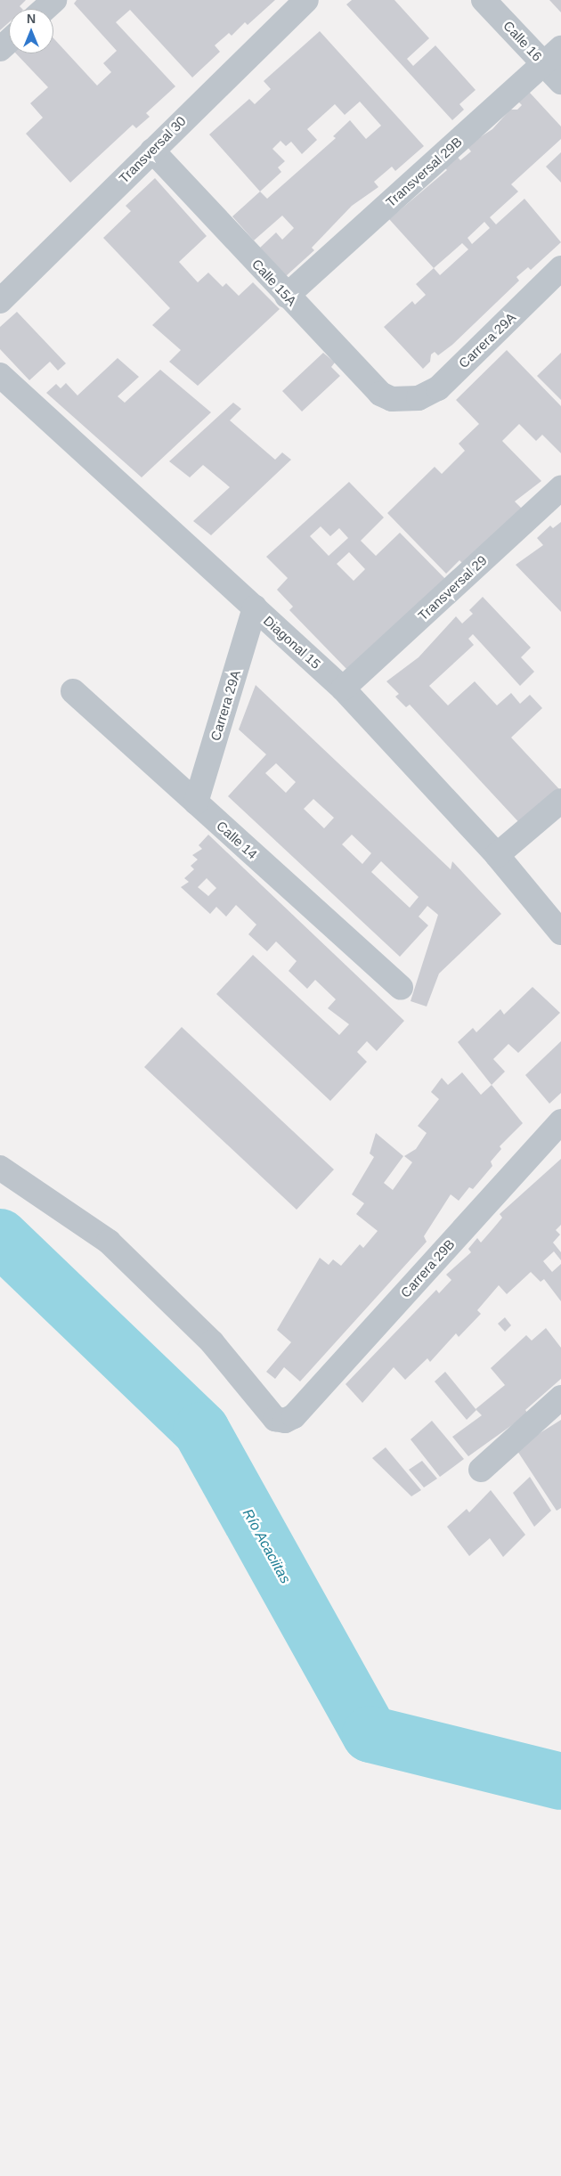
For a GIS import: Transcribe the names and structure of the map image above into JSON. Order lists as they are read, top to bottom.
{
  "streets": {
    "street": [
      "Calle 16",
      "Transversal 30",
      "Transversal 29B",
      "Calle 15A",
      "Carrera 29A",
      "Transversal 29",
      "Diagonal 15",
      "Calle 14",
      "Carrera 29B"
    ]
  },
  "crossings": [
    ["Calle 16", "Transversal 29B"],
    ["Transversal 30", "Calle 15A"],
    ["Transversal 29B", "Calle 15A"],
    ["Calle 15A", "Carrera 29A"],
    ["Carrera 29A", "Diagonal 15"],
    ["Carrera 29A", "Calle 14"],
    ["Transversal 29", "Diagonal 15"]
  ],
  "water": ["Río Acaciitas"],
  "north": "top"
}
